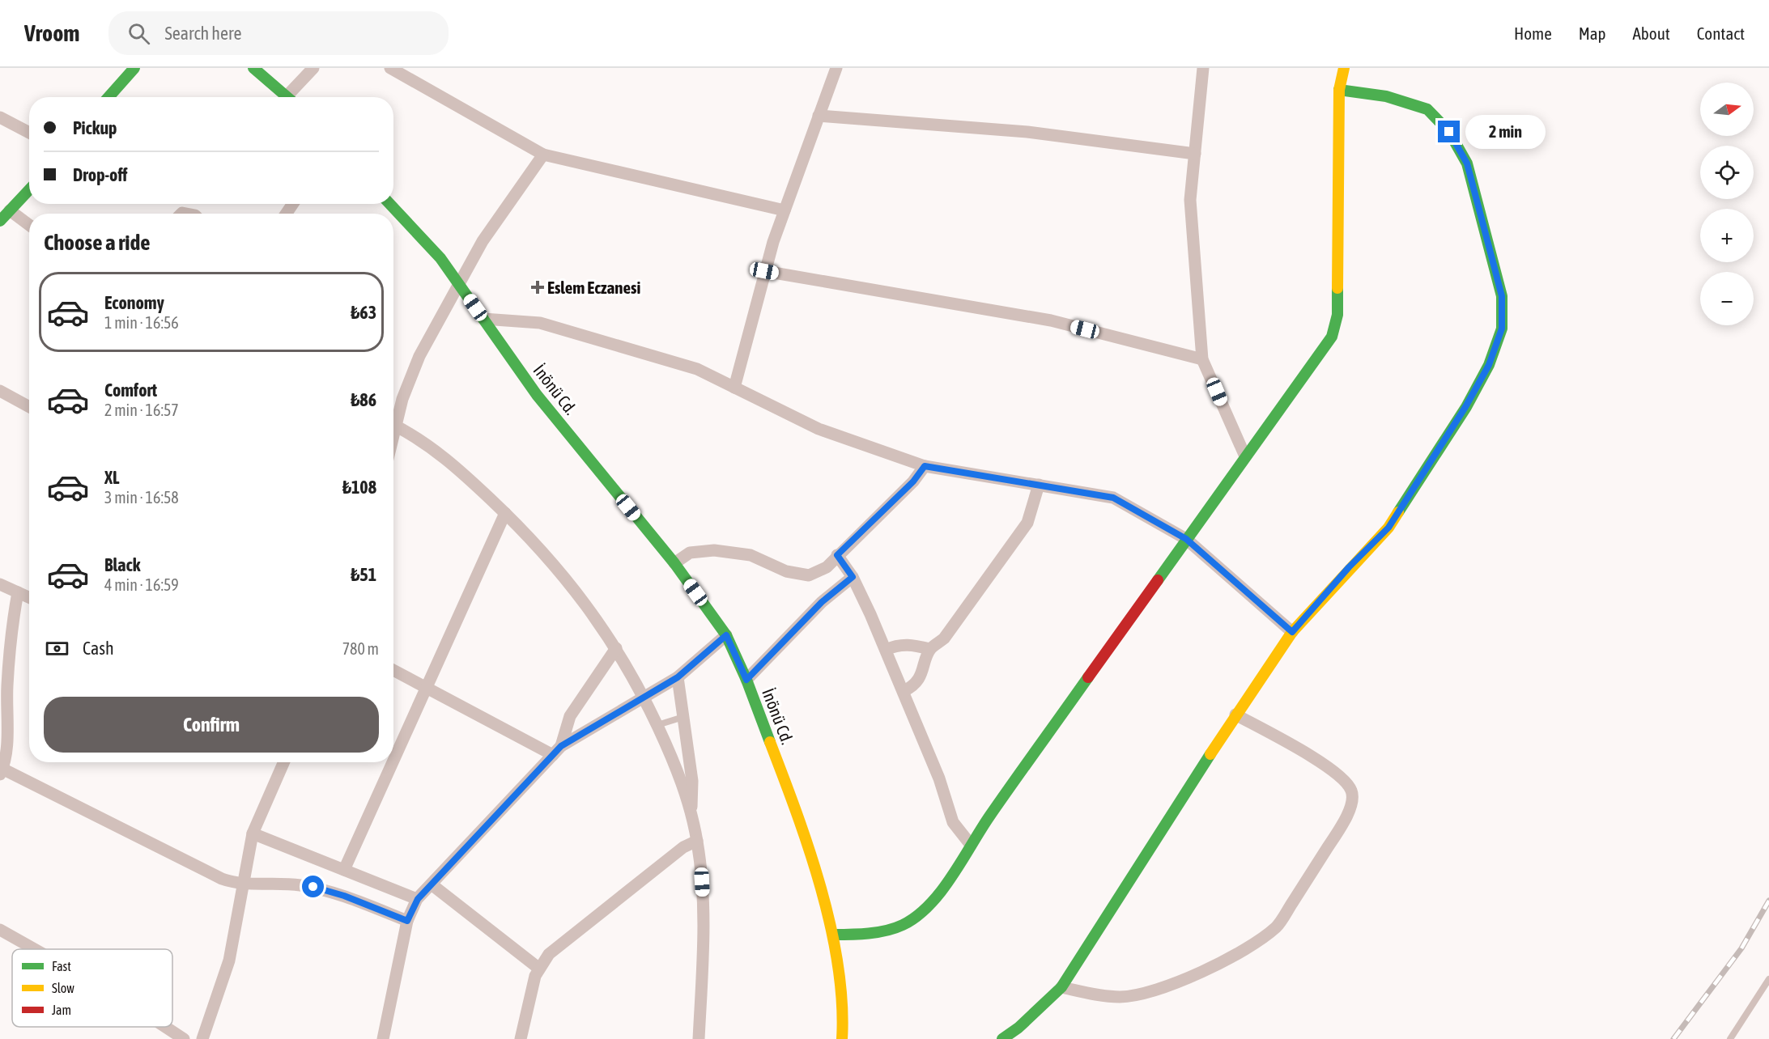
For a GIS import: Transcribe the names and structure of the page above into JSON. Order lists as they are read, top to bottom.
{
  "streets": {
    "street": ["İnönü Cd."]
  },
  "places": {
    "health": ["Eslem Eczanesi"]
  },
  "legend": ["Fast", "Slow", "Jam"],
  "north": "right",
  "page": {
    "header": "Vroom",
    "search": "Search here",
    "nav": [
      "Home",
      "Map",
      "About",
      "Contact"
    ],
    "map_buttons": ["+", "−"],
    "banner": ["Pickup", "Drop-off"],
    "bubble": "2 min",
    "heading": "Choose a ride",
    "list": [
      {
        "name": "Economy",
        "note": "1 min · 16:56",
        "value": "₺63"
      },
      {
        "name": "Comfort",
        "note": "2 min · 16:57",
        "value": "₺86"
      },
      {
        "name": "XL",
        "note": "3 min · 16:58",
        "value": "₺108"
      },
      {
        "name": "Black",
        "note": "4 min · 16:59",
        "value": "₺51"
      }
    ],
    "pay": ["Cash", "780 m"],
    "buttons": "Confirm"
  }
}
